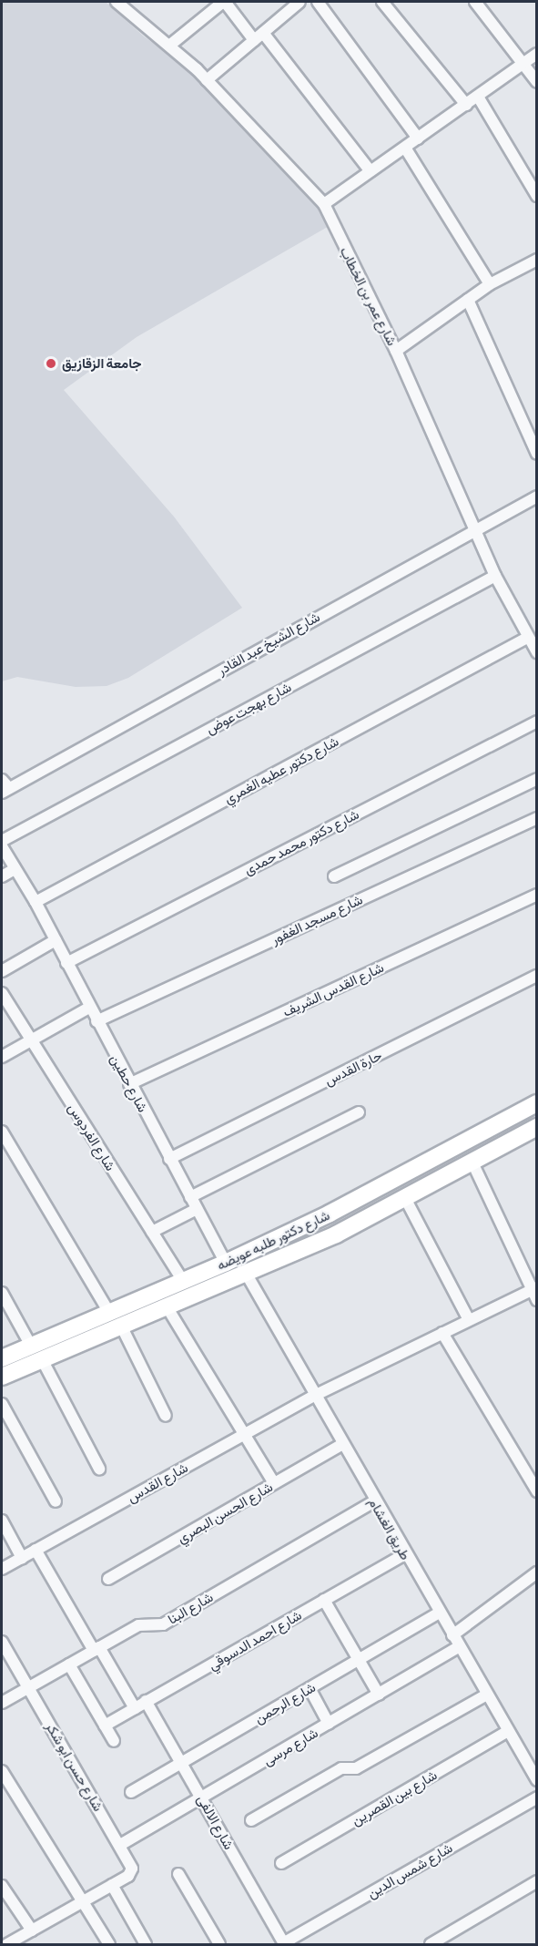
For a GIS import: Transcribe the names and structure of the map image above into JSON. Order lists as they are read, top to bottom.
{
  "streets": {
    "street": [
      "شارع عمر بن الخطاب",
      "شارع الشيخ عبد القادر",
      "شارع بهجت عوض",
      "شارع دكتور عطيه الغمري",
      "شارع دكتور محمد حمدى",
      "شارع مسجد الغفور",
      "شارع القدس الشريف",
      "حارة القدس",
      "شارع حطين",
      "شارع الفردوس",
      "شارع دكتور طلبه عويضه",
      "شارع القدس",
      "شارع الحسن البصري",
      "طريق الغشام",
      "شارع البنا",
      "شارع احمد الدسوقي",
      "شارع الرحمن",
      "شارع مرسى",
      "شارع حسن ابو شكر",
      "شارع بين القصرين",
      "شارع الالفى",
      "شارع شمس الدين"
    ]
  },
  "crossings": [
    ["شارع عمر بن الخطاب", "شارع الشيخ عبد القادر"],
    ["شارع عمر بن الخطاب", "شارع بهجت عوض"],
    ["شارع عمر بن الخطاب", "شارع دكتور عطيه الغمري"],
    ["شارع دكتور عطيه الغمري", "شارع حطين"],
    ["شارع دكتور محمد حمدى", "شارع حطين"],
    ["شارع مسجد الغفور", "شارع حطين"],
    ["شارع القدس الشريف", "شارع حطين"],
    ["حارة القدس", "شارع حطين"],
    ["شارع حطين", "شارع دكتور طلبه عويضه"],
    ["شارع الفردوس", "شارع دكتور طلبه عويضه"],
    ["شارع دكتور طلبه عويضه", "طريق الغشام"],
    ["شارع القدس", "طريق الغشام"],
    ["شارع الحسن البصري", "طريق الغشام"],
    ["طريق الغشام", "شارع البنا"],
    ["طريق الغشام", "شارع احمد الدسوقي"],
    ["طريق الغشام", "شارع الرحمن"],
    ["طريق الغشام", "شارع مرسى"],
    ["طريق الغشام", "شارع بين القصرين"],
    ["شارع البنا", "شارع حسن ابو شكر"],
    ["شارع احمد الدسوقي", "شارع الالفى"],
    ["شارع الرحمن", "شارع الالفى"],
    ["شارع مرسى", "شارع حسن ابو شكر"],
    ["شارع مرسى", "شارع الالفى"],
    ["شارع الالفى", "شارع شمس الدين"]
  ],
  "places": ["جامعة الزقازيق"]
}
